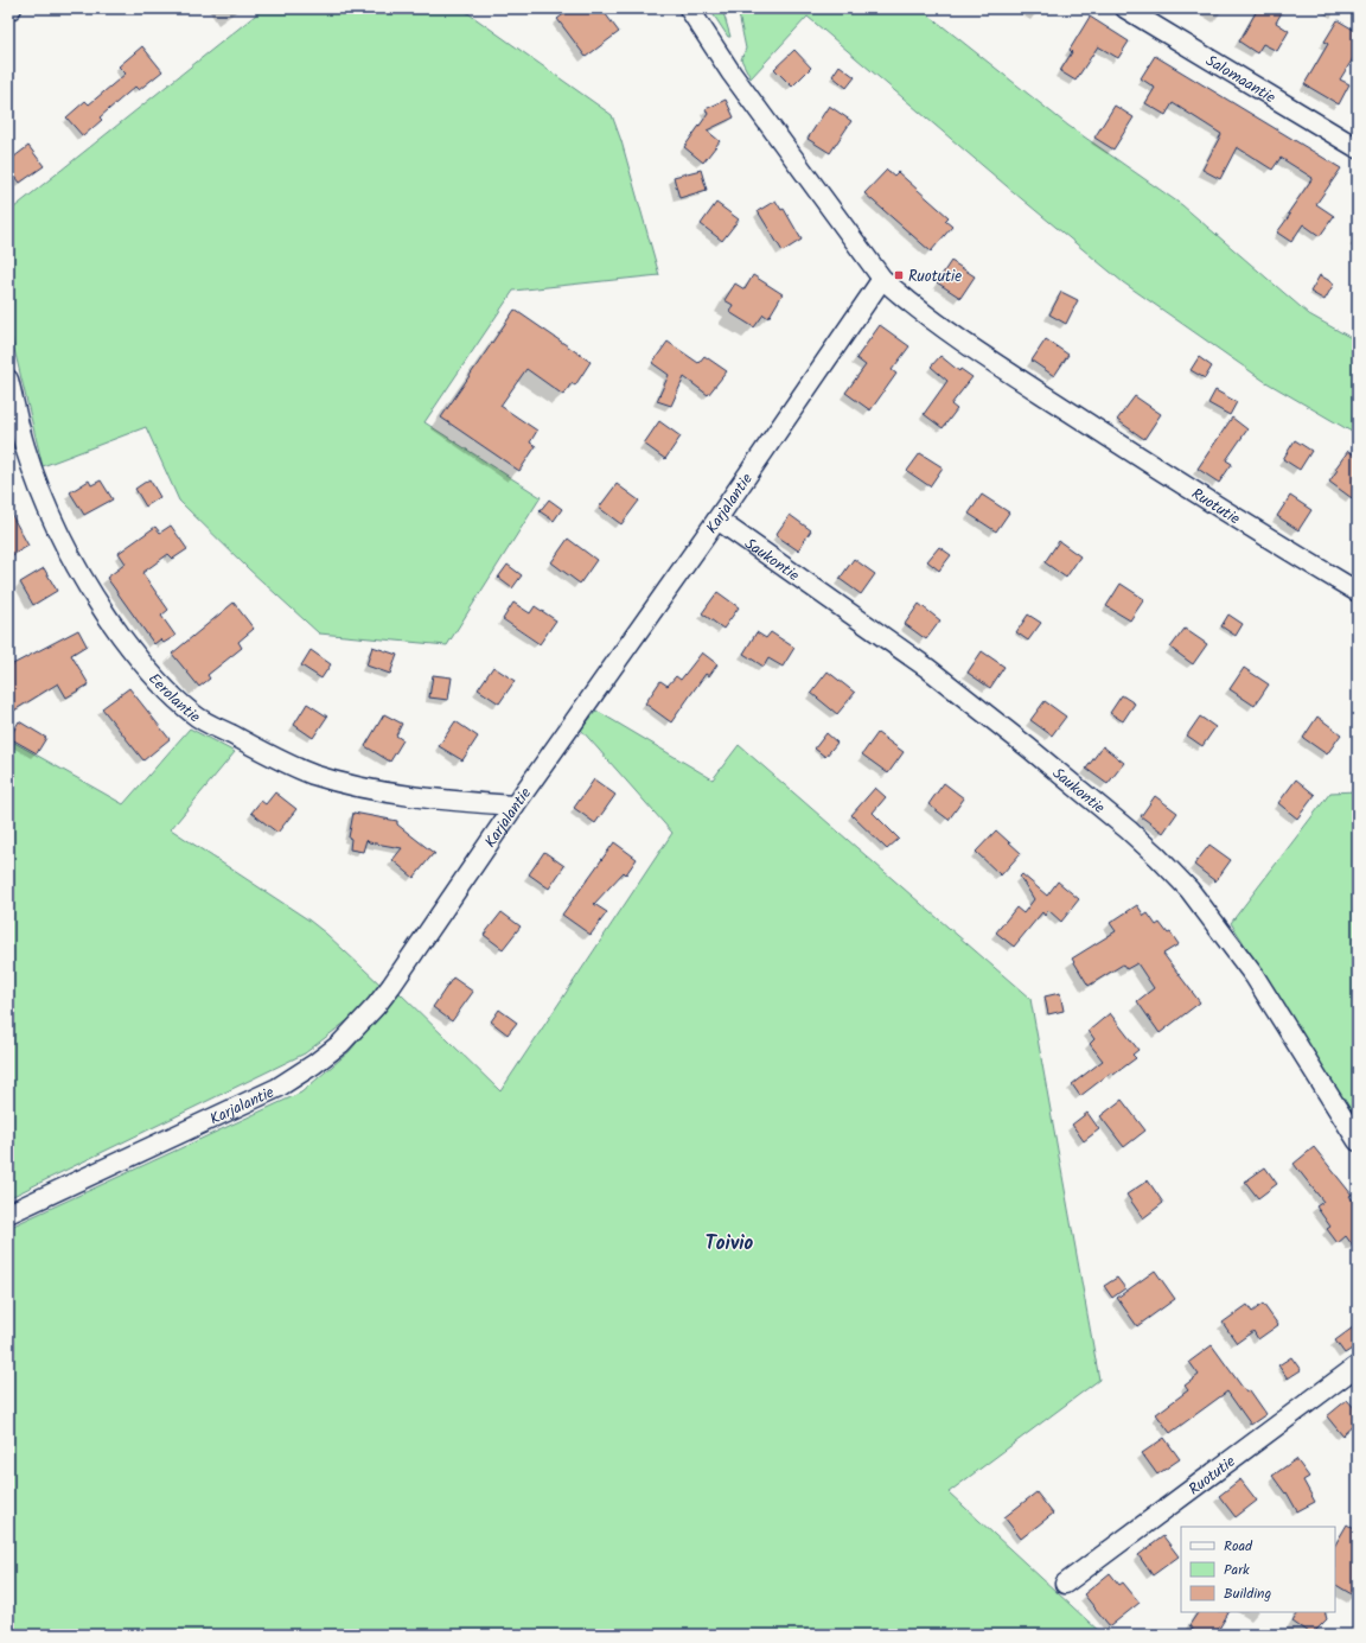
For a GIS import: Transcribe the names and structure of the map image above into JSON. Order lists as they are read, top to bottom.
{
  "streets": {
    "street": [
      "Salomaantie",
      "Karjalantie",
      "Ruotutie",
      "Saukontie",
      "Eerolantie"
    ]
  },
  "crossings": [
    ["Karjalantie", "Ruotutie"],
    ["Karjalantie", "Saukontie"],
    ["Karjalantie", "Eerolantie"]
  ],
  "districts": ["Toivio"],
  "places": {
    "transit": ["Ruotutie"]
  },
  "legend": ["Road", "Park", "Building"]
}
